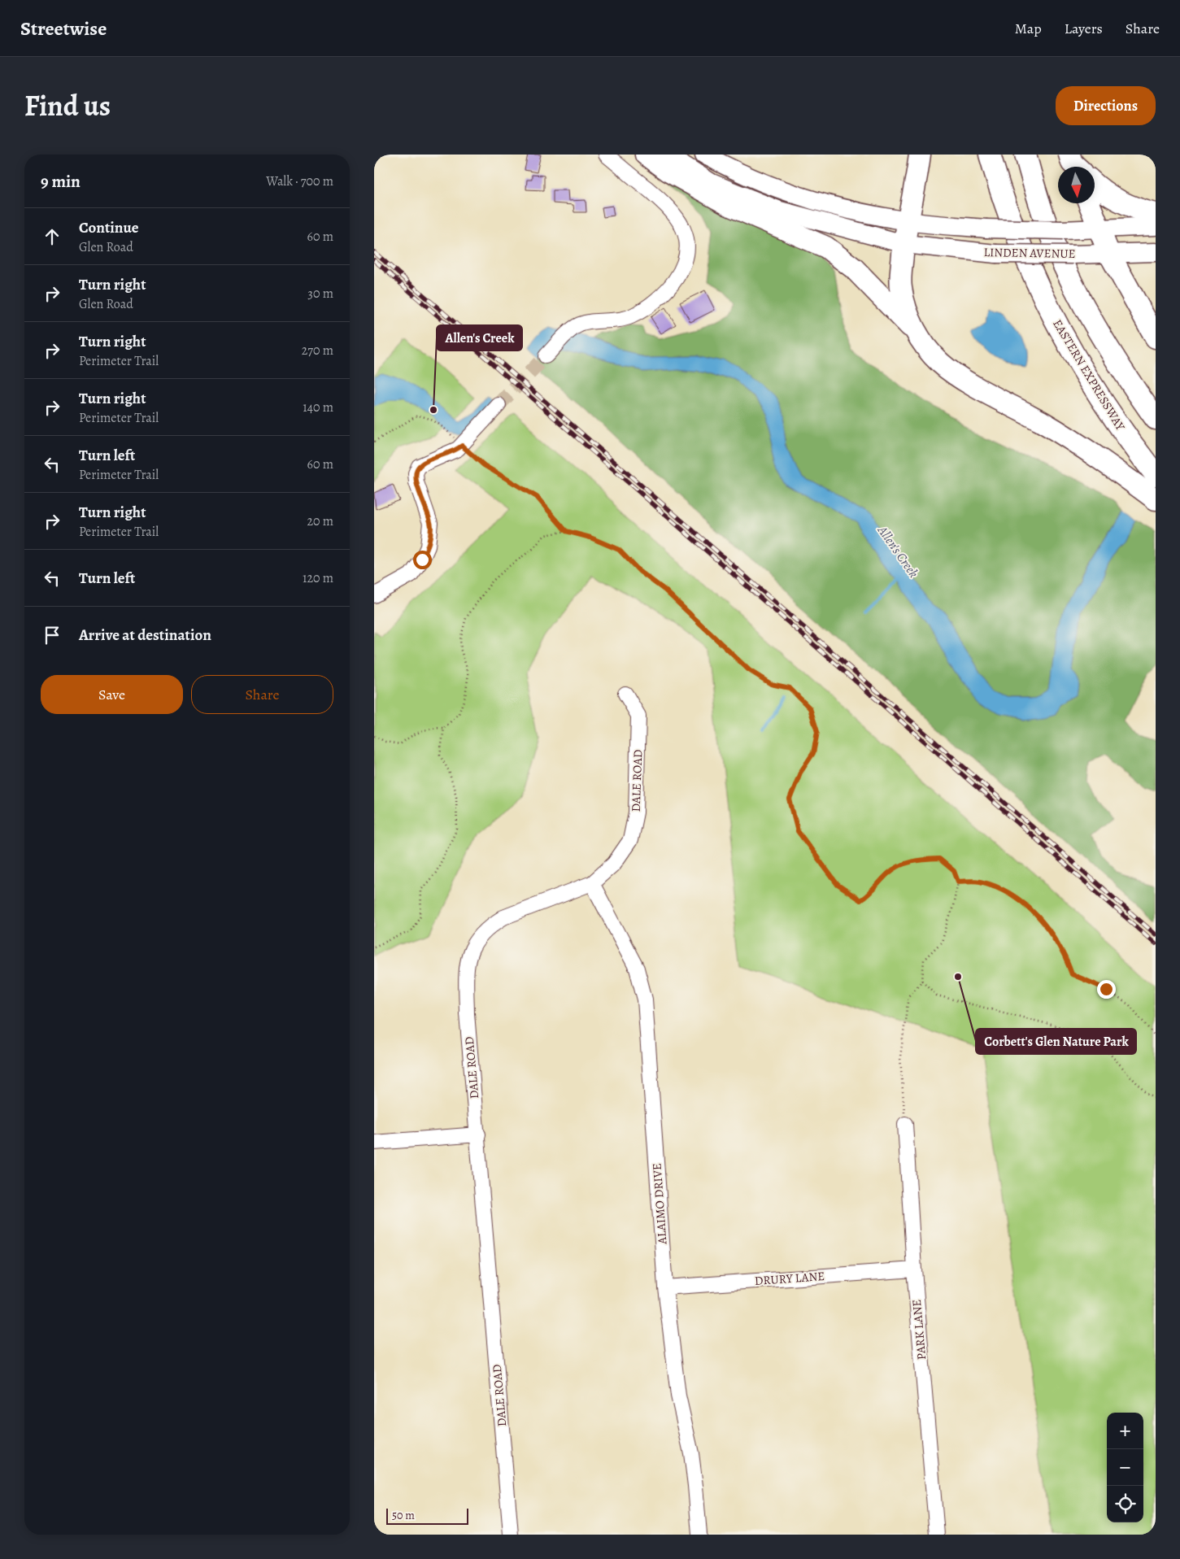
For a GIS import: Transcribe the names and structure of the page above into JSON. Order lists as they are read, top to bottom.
{
  "streets": {
    "highway": ["EASTERN EXPRESSWAY"],
    "main road": ["LINDEN AVENUE"],
    "street": [
      "DALE ROAD",
      "ALAIMO DRIVE",
      "DRURY LANE",
      "PARK LANE"
    ]
  },
  "crossings": [
    ["DALE ROAD", "ALAIMO DRIVE"],
    ["ALAIMO DRIVE", "DRURY LANE"],
    ["DRURY LANE", "PARK LANE"]
  ],
  "water": ["Allen's Creek"],
  "places": ["Allen's Creek", "Corbett's Glen Nature Park"],
  "scale_bar": "50 m",
  "north": "bottom",
  "page": {
    "header": "Streetwise",
    "nav": ["Map", "Layers", "Share"],
    "title": "Find us",
    "buttons": [
      "Directions",
      ["Save", "Share"]
    ],
    "heading": ["9 min", "Walk · 700 m"],
    "list": [
      ["Continue", "Glen Road", "60 m"],
      ["Turn right", "Glen Road", "30 m"],
      ["Turn right", "Perimeter Trail", "270 m"],
      ["Turn right", "Perimeter Trail", "140 m"],
      ["Turn left", "Perimeter Trail", "60 m"],
      ["Turn right", "Perimeter Trail", "20 m"],
      ["Turn left", "120 m"],
      "Arrive at destination"
    ],
    "map_buttons": ["+", "−"],
    "scale": "50 m"
  }
}
